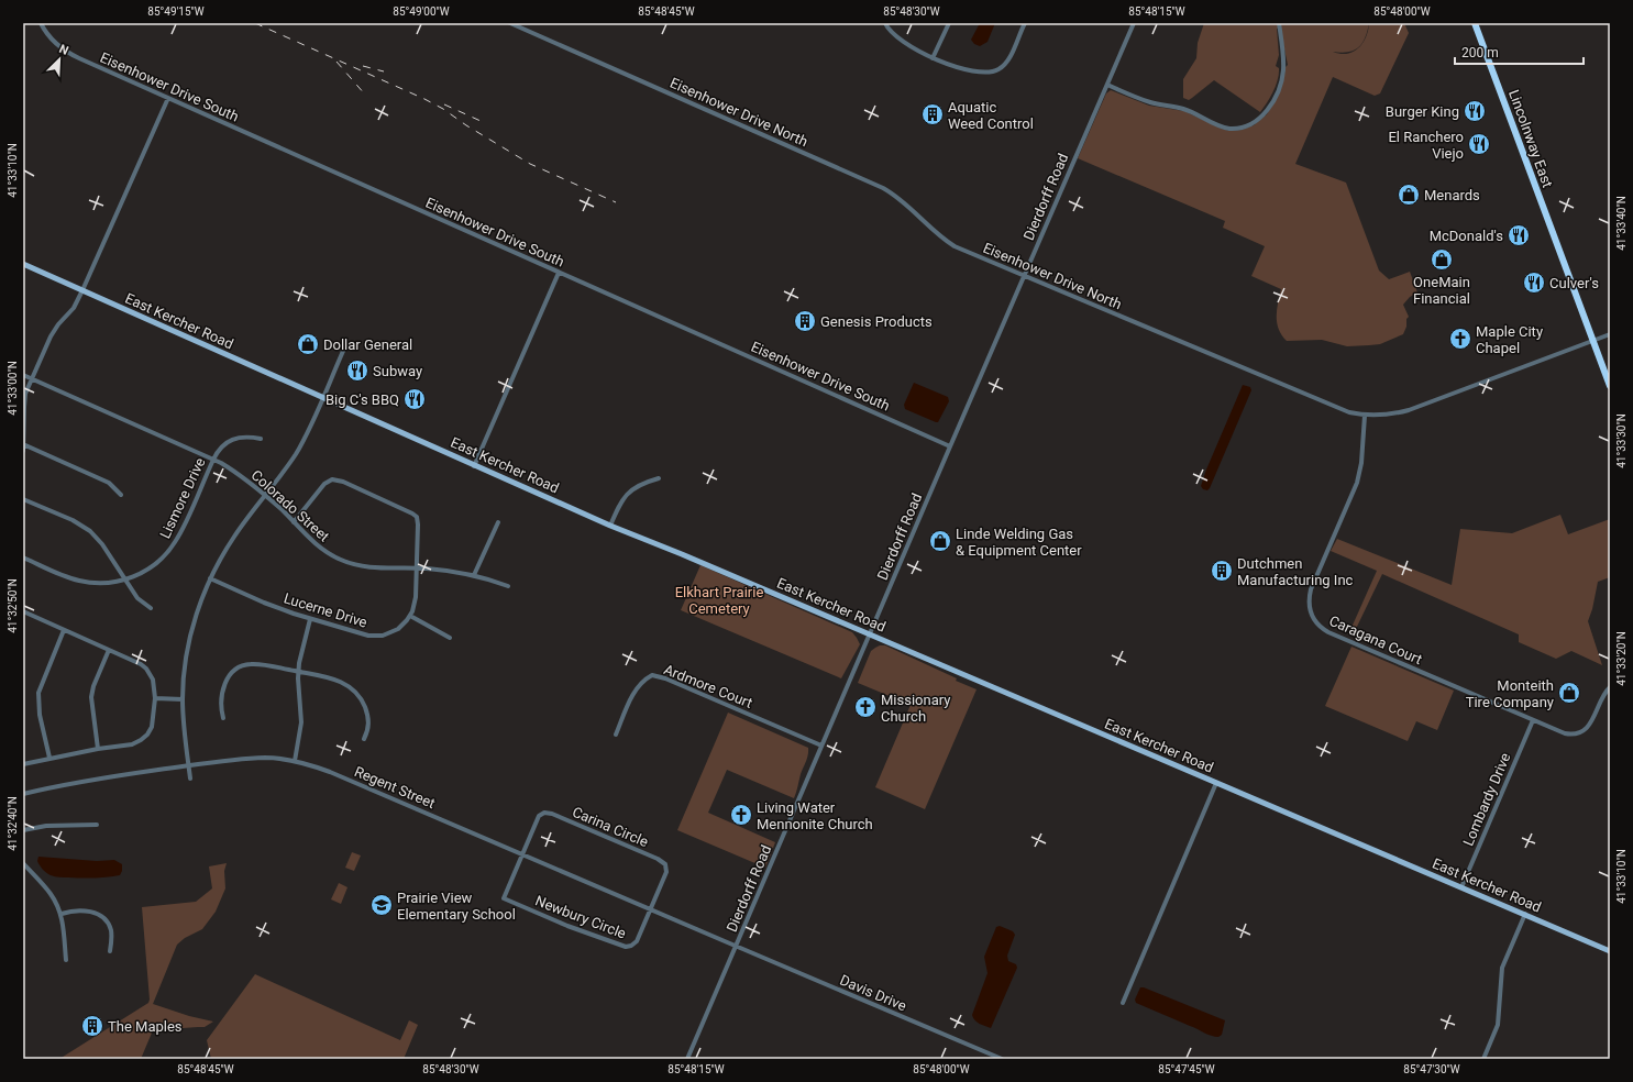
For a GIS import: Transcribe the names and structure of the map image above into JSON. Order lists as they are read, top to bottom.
{
  "streets": {
    "highway": ["Lincolnway East"],
    "main road": ["East Kercher Road"],
    "street": [
      "Eisenhower Drive South",
      "Eisenhower Drive North",
      "Dierdorff Road",
      "Lismore Drive",
      "Colorado Street",
      "Lucerne Drive",
      "Caragana Court",
      "Ardmore Court",
      "Regent Street",
      "Lombardy Drive",
      "Carina Circle",
      "Newbury Circle",
      "Davis Drive"
    ]
  },
  "crossings": [
    ["Eisenhower Drive South", "Dierdorff Road"],
    ["Eisenhower Drive North", "Lincolnway East"],
    ["Eisenhower Drive North", "Dierdorff Road"],
    ["Eisenhower Drive North", "Caragana Court"],
    ["Dierdorff Road", "East Kercher Road"],
    ["Dierdorff Road", "Ardmore Court"],
    ["Dierdorff Road", "Regent Street"],
    ["Dierdorff Road", "Davis Drive"],
    ["East Kercher Road", "Lombardy Drive"],
    ["Lismore Drive", "Colorado Street"],
    ["Caragana Court", "Lombardy Drive"],
    ["Regent Street", "Carina Circle"],
    ["Regent Street", "Newbury Circle"],
    ["Regent Street", "Davis Drive"],
    ["Carina Circle", "Newbury Circle"]
  ],
  "parks": ["Elkhart Prairie Cemetery"],
  "places": {
    "restaurant": [
      "Burger King",
      "El Ranchero Viejo",
      "McDonald's",
      "Culver's",
      "Subway",
      "Big C's BBQ"
    ],
    "building": [
      "Aquatic Weed Control",
      "Genesis Products",
      "Dutchmen Manufacturing Inc",
      "The Maples"
    ],
    "shop": [
      "Menards",
      "OneMain Financial",
      "Dollar General",
      "Linde Welding Gas & Equipment Center",
      "Monteith Tire Company"
    ],
    "church": ["Maple City Chapel", "Missionary Church", "Living Water Mennonite Church"],
    "school or university": ["Prairie View Elementary School"]
  },
  "scale_bar": "200 m",
  "north": "top right",
  "coordinates": [
    "85°49'15\"W",
    "85°49'00\"W",
    "85°48'45\"W",
    "85°48'30\"W",
    "85°48'15\"W",
    "85°48'00\"W",
    "41°33'10\"N",
    "41°33'40\"N",
    "41°33'00\"N",
    "41°33'30\"N",
    "41°32'50\"N",
    "41°33'20\"N",
    "41°32'40\"N",
    "85°47'45\"W",
    "85°47'30\"W"
  ]
}
